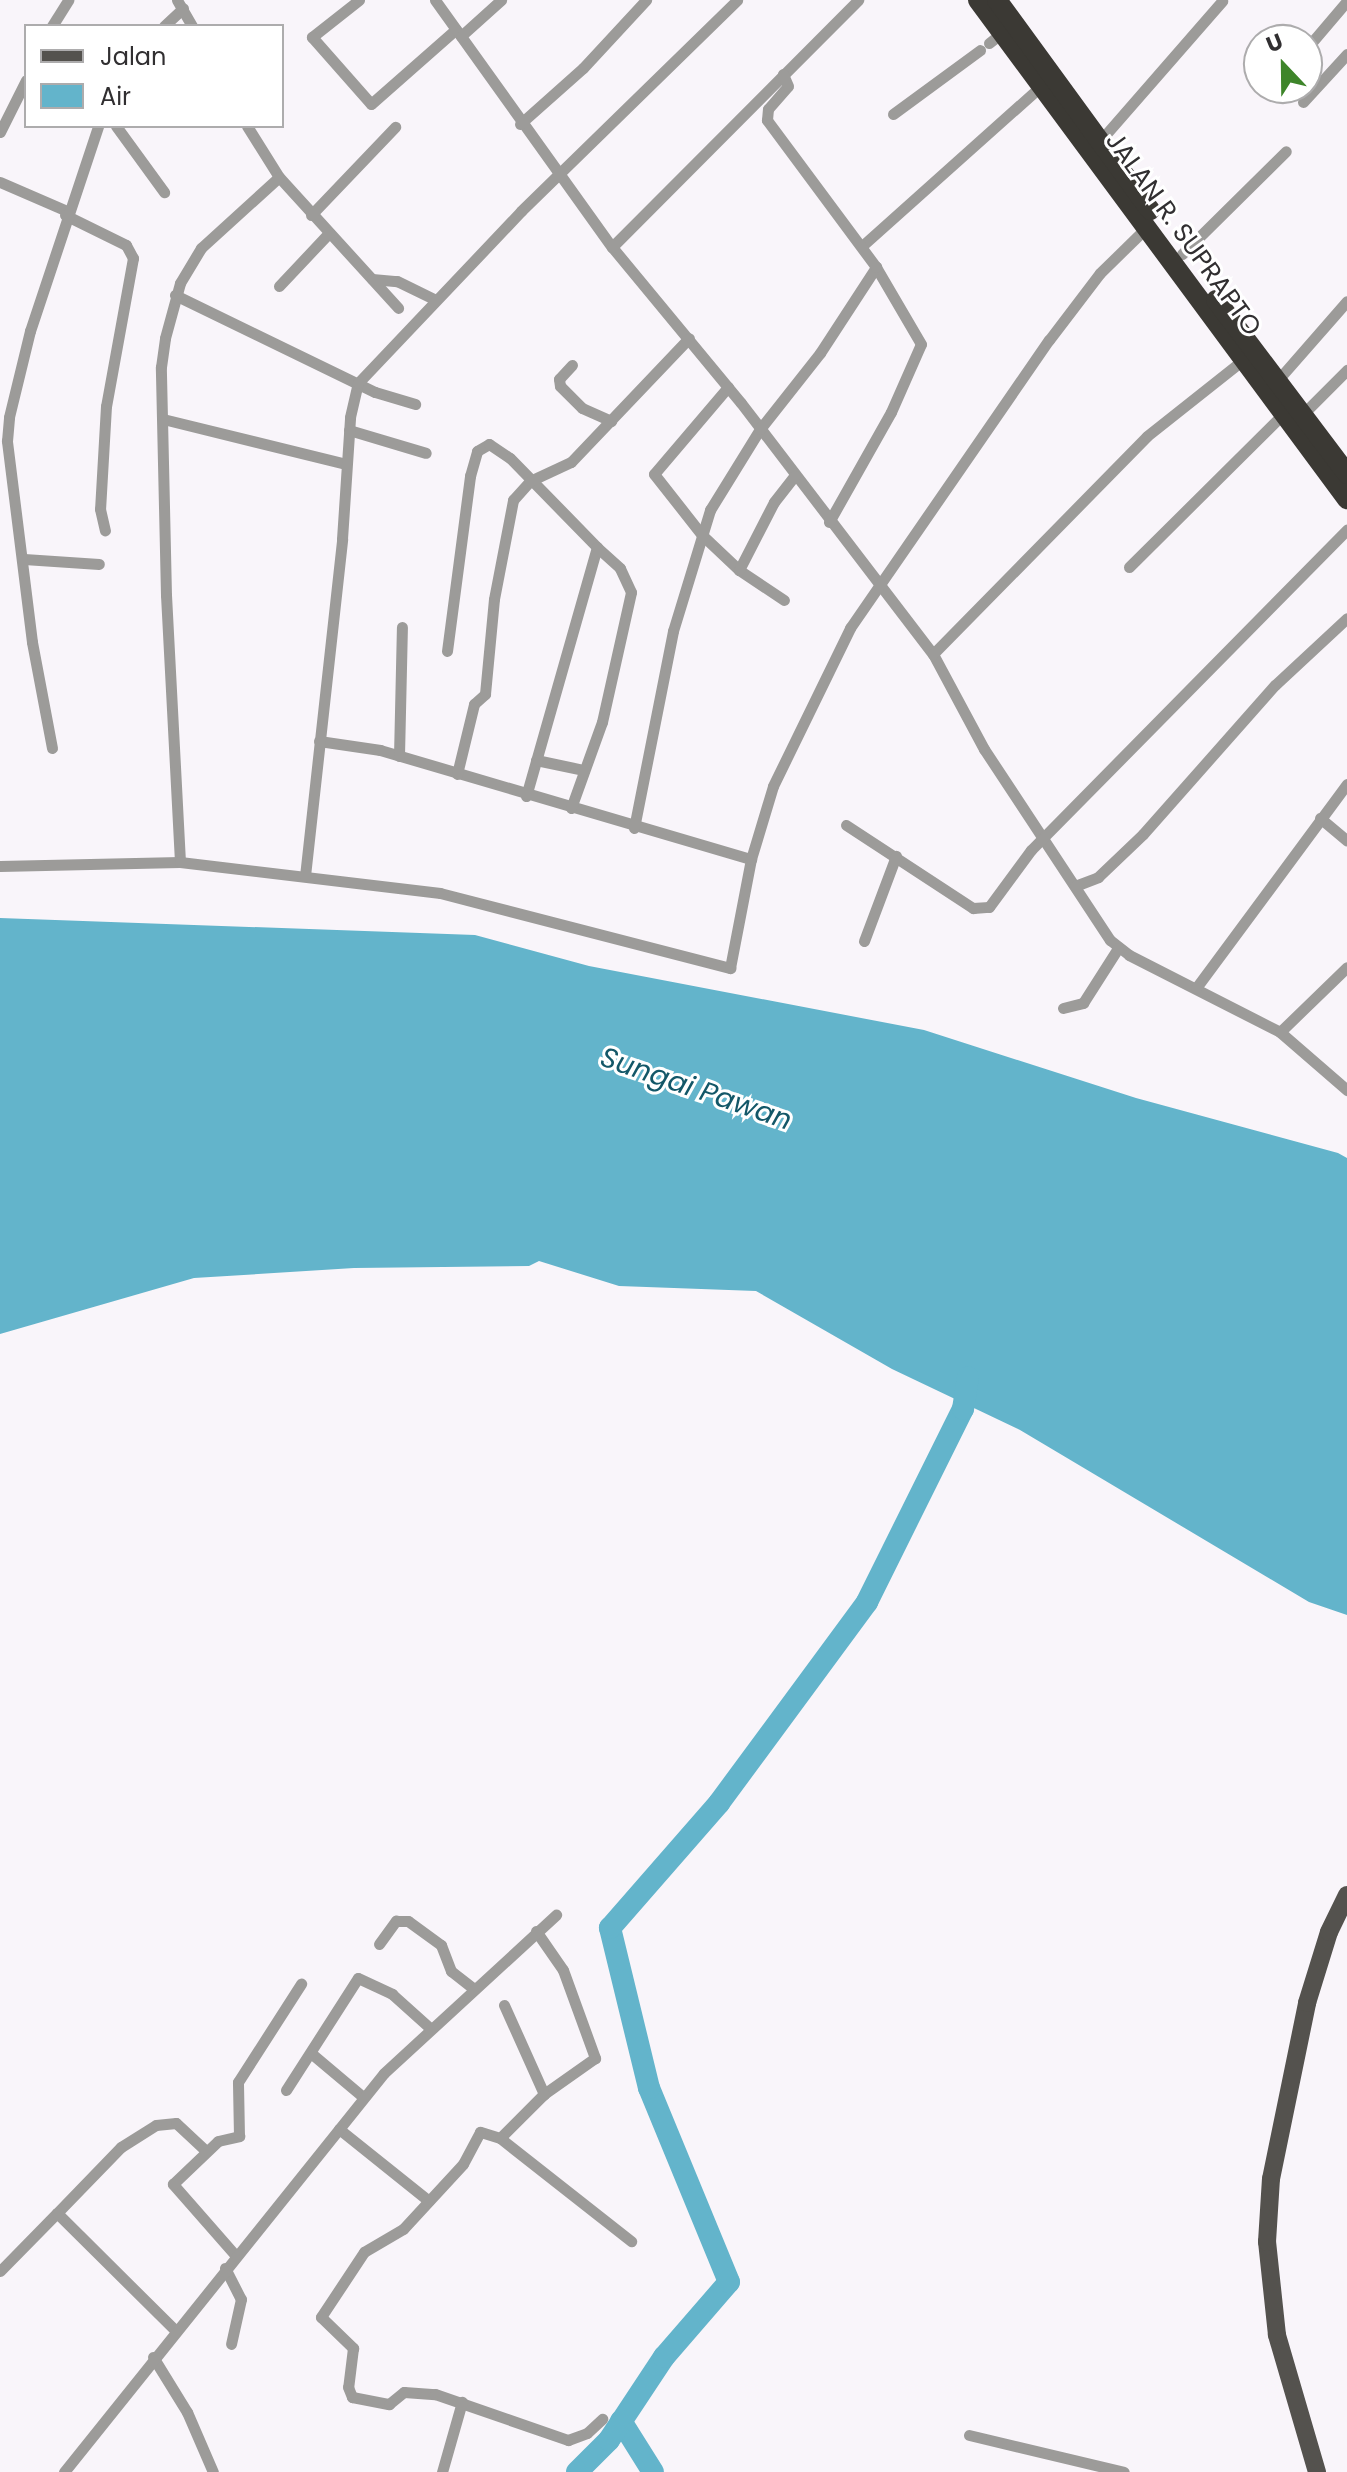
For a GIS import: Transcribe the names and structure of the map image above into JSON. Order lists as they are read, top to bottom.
{
  "streets": {
    "highway": ["JALAN R. SUPRAPTO"]
  },
  "water": ["Sungai Pawan"],
  "legend": ["Jalan", "Air"],
  "north": "top"
}
